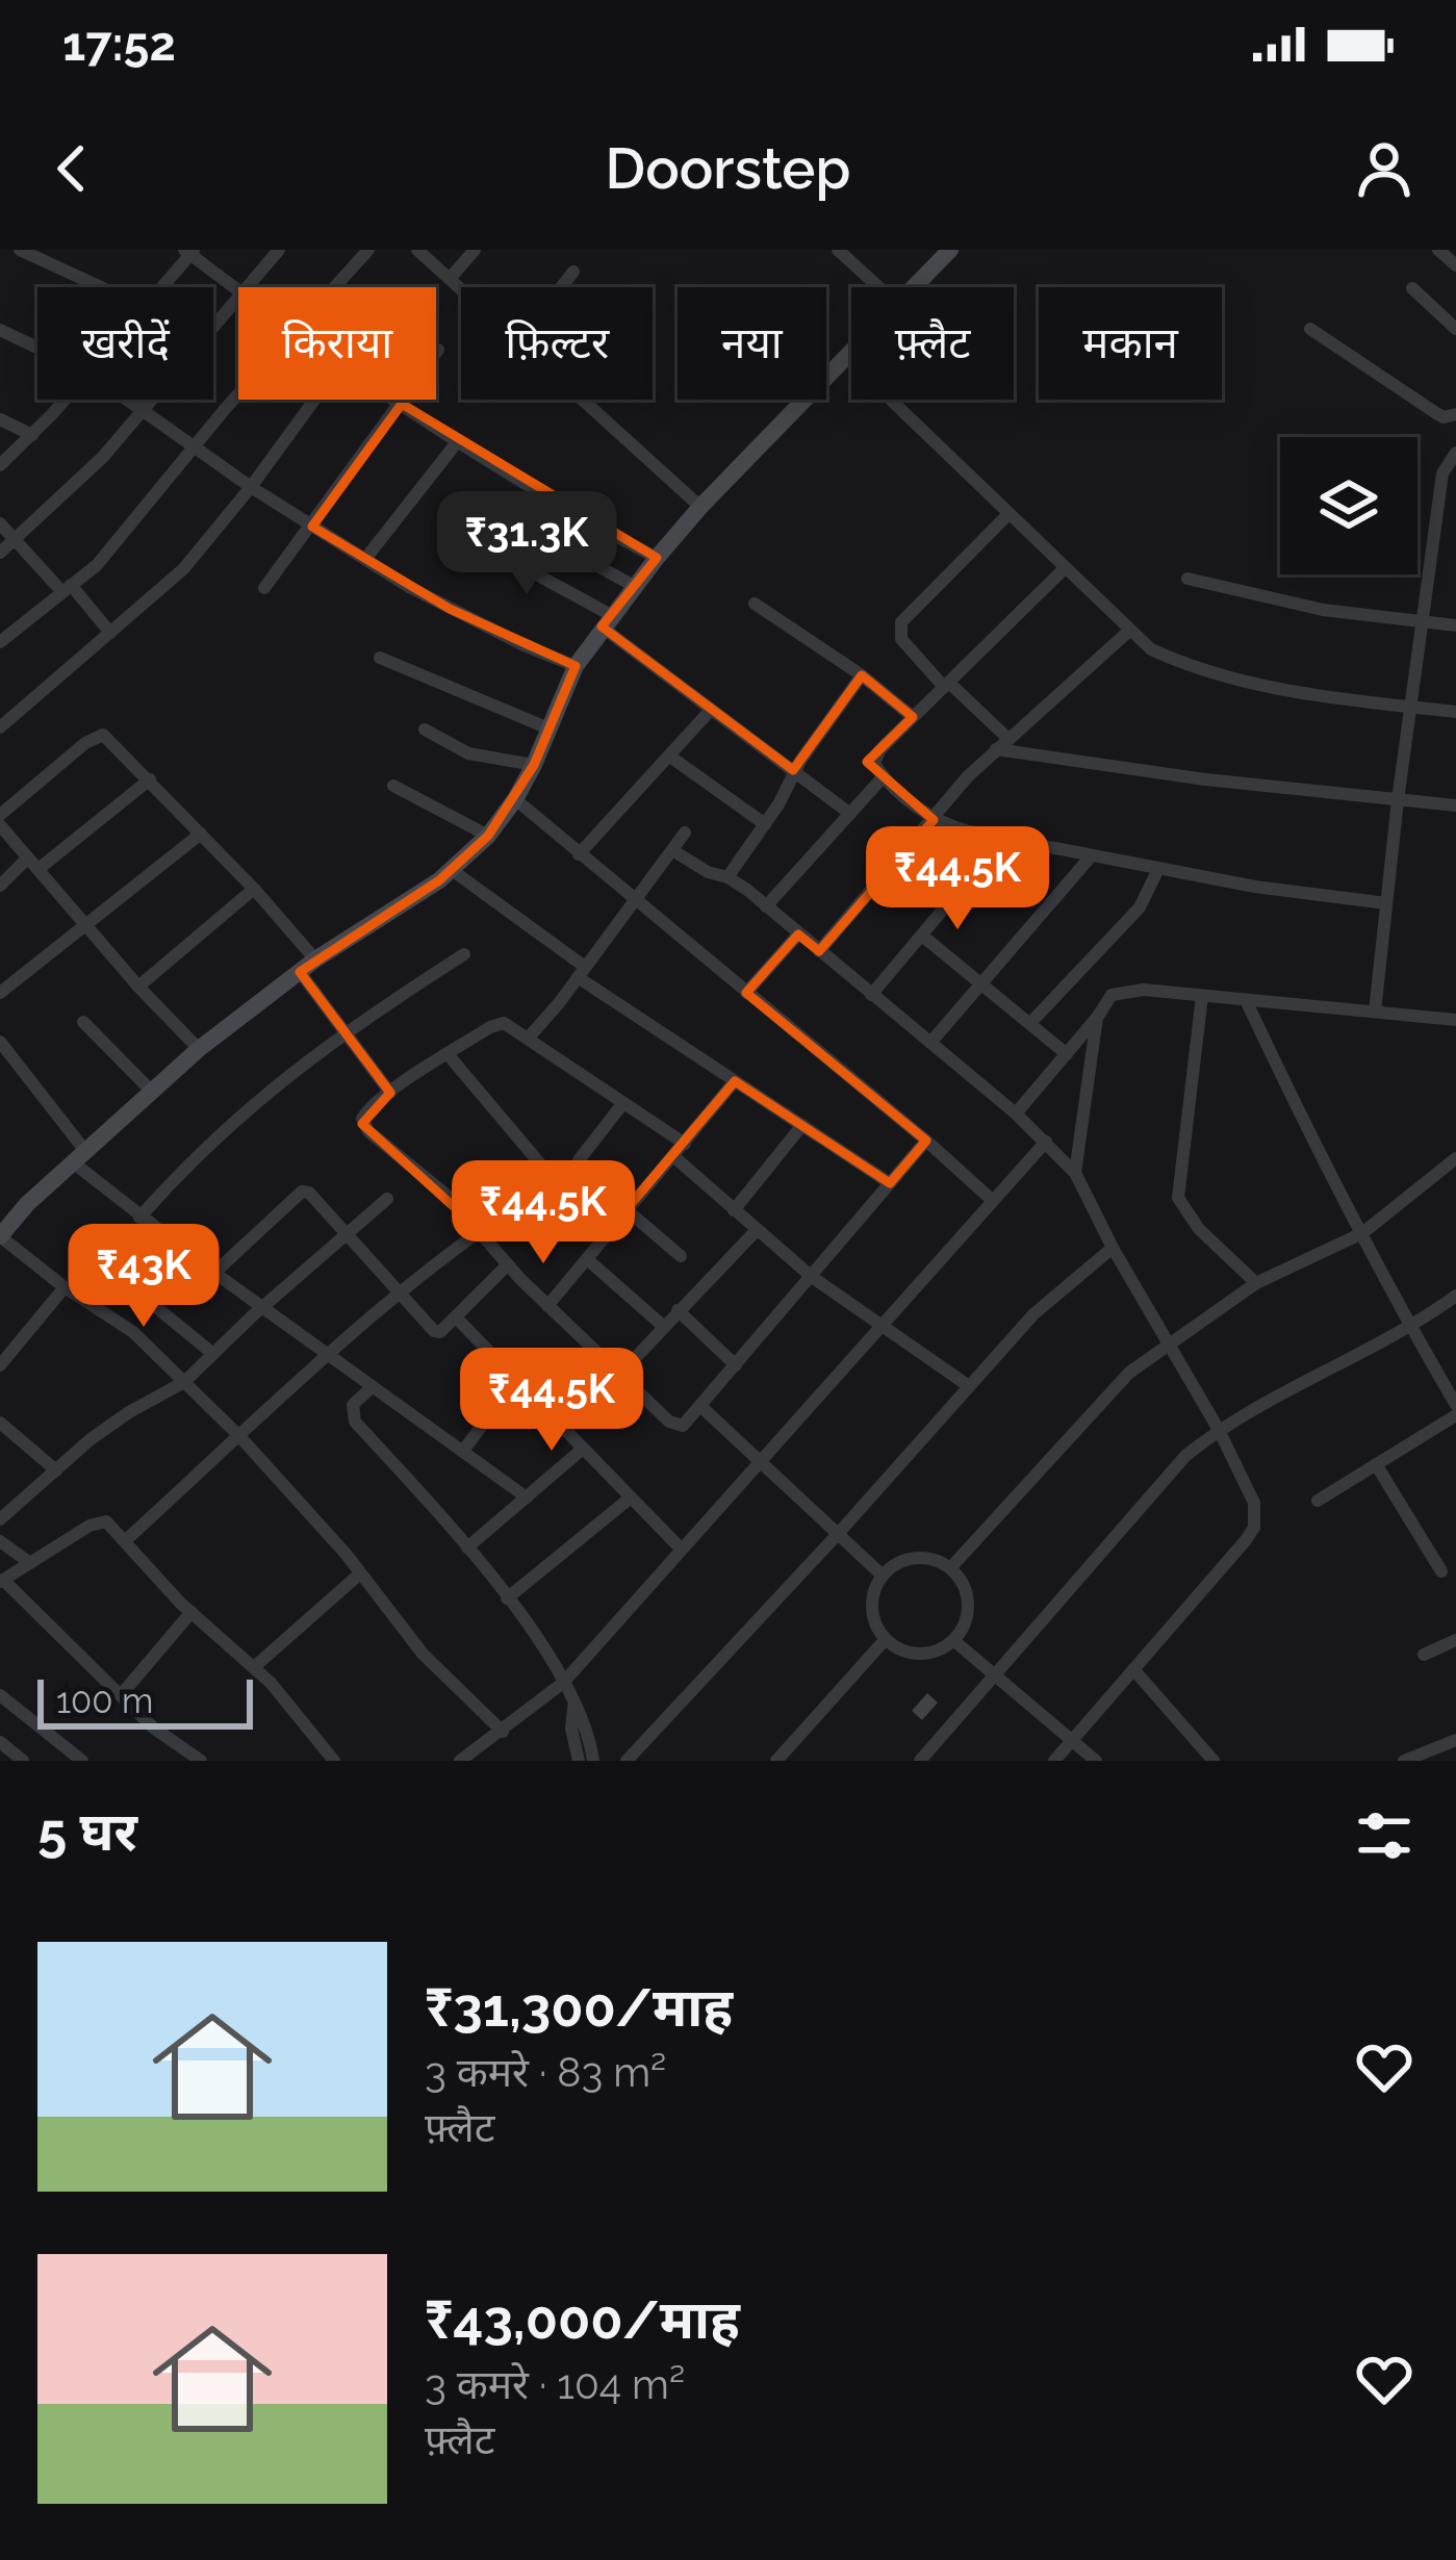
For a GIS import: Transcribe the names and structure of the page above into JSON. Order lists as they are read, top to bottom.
{
  "scale_bar": "100 m",
  "page": {
    "status": "17:52",
    "header": "Doorstep",
    "chip": [
      "खरीदें",
      "किराया",
      "फ़िल्टर",
      "नया",
      "फ़्लैट",
      "मकान"
    ],
    "price": [
      "₹31.3K",
      "₹44.5K",
      "₹44.5K",
      "₹43K",
      "₹44.5K"
    ],
    "scale": "100 m",
    "heading": "5 घर",
    "list": [
      {
        "name": "₹31,300/माह",
        "note": "3 कमरे · 83 m² · फ़्लैट"
      },
      {
        "name": "₹43,000/माह",
        "note": "3 कमरे · 104 m² · फ़्लैट"
      }
    ]
  }
}
